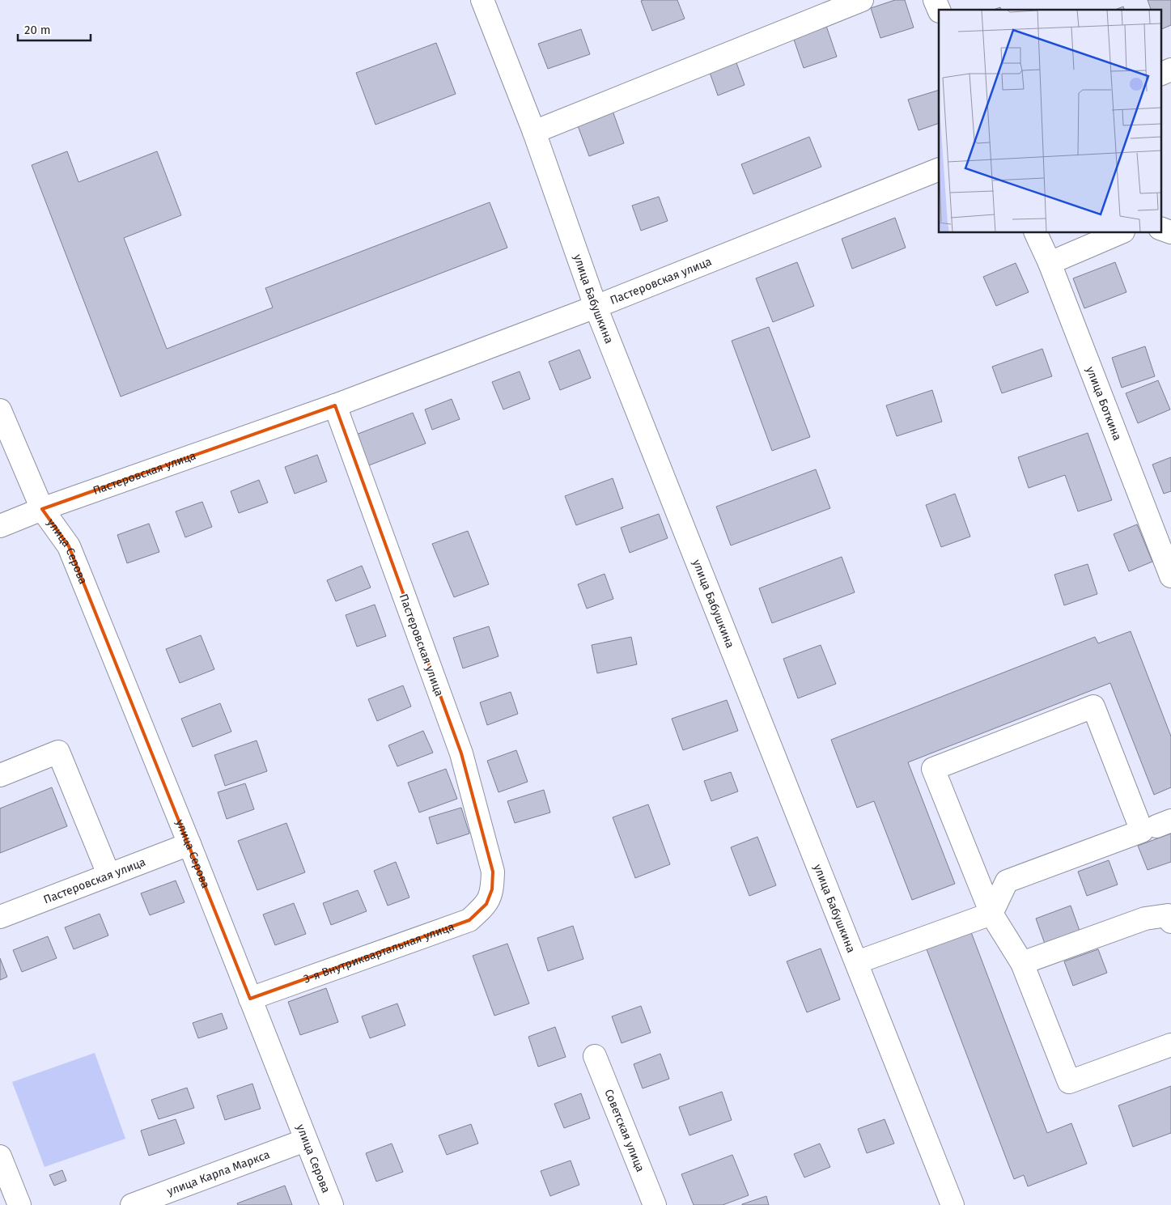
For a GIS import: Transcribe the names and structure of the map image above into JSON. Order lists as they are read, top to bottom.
{
  "streets": {
    "street": [
      "Пастеровская улица",
      "улица Бабушкина",
      "улица Боткина",
      "улица Серова",
      "3-я Внутриквартальная улица",
      "Советская улица",
      "улица Карла Маркса"
    ]
  },
  "crossings": [
    ["Пастеровская улица", "улица Бабушкина"],
    ["Пастеровская улица", "улица Серова"],
    ["Пастеровская улица", "3-я Внутриквартальная улица"],
    ["улица Серова", "3-я Внутриквартальная улица"],
    ["улица Серова", "улица Карла Маркса"]
  ],
  "scale_bar": "20 m"
}
